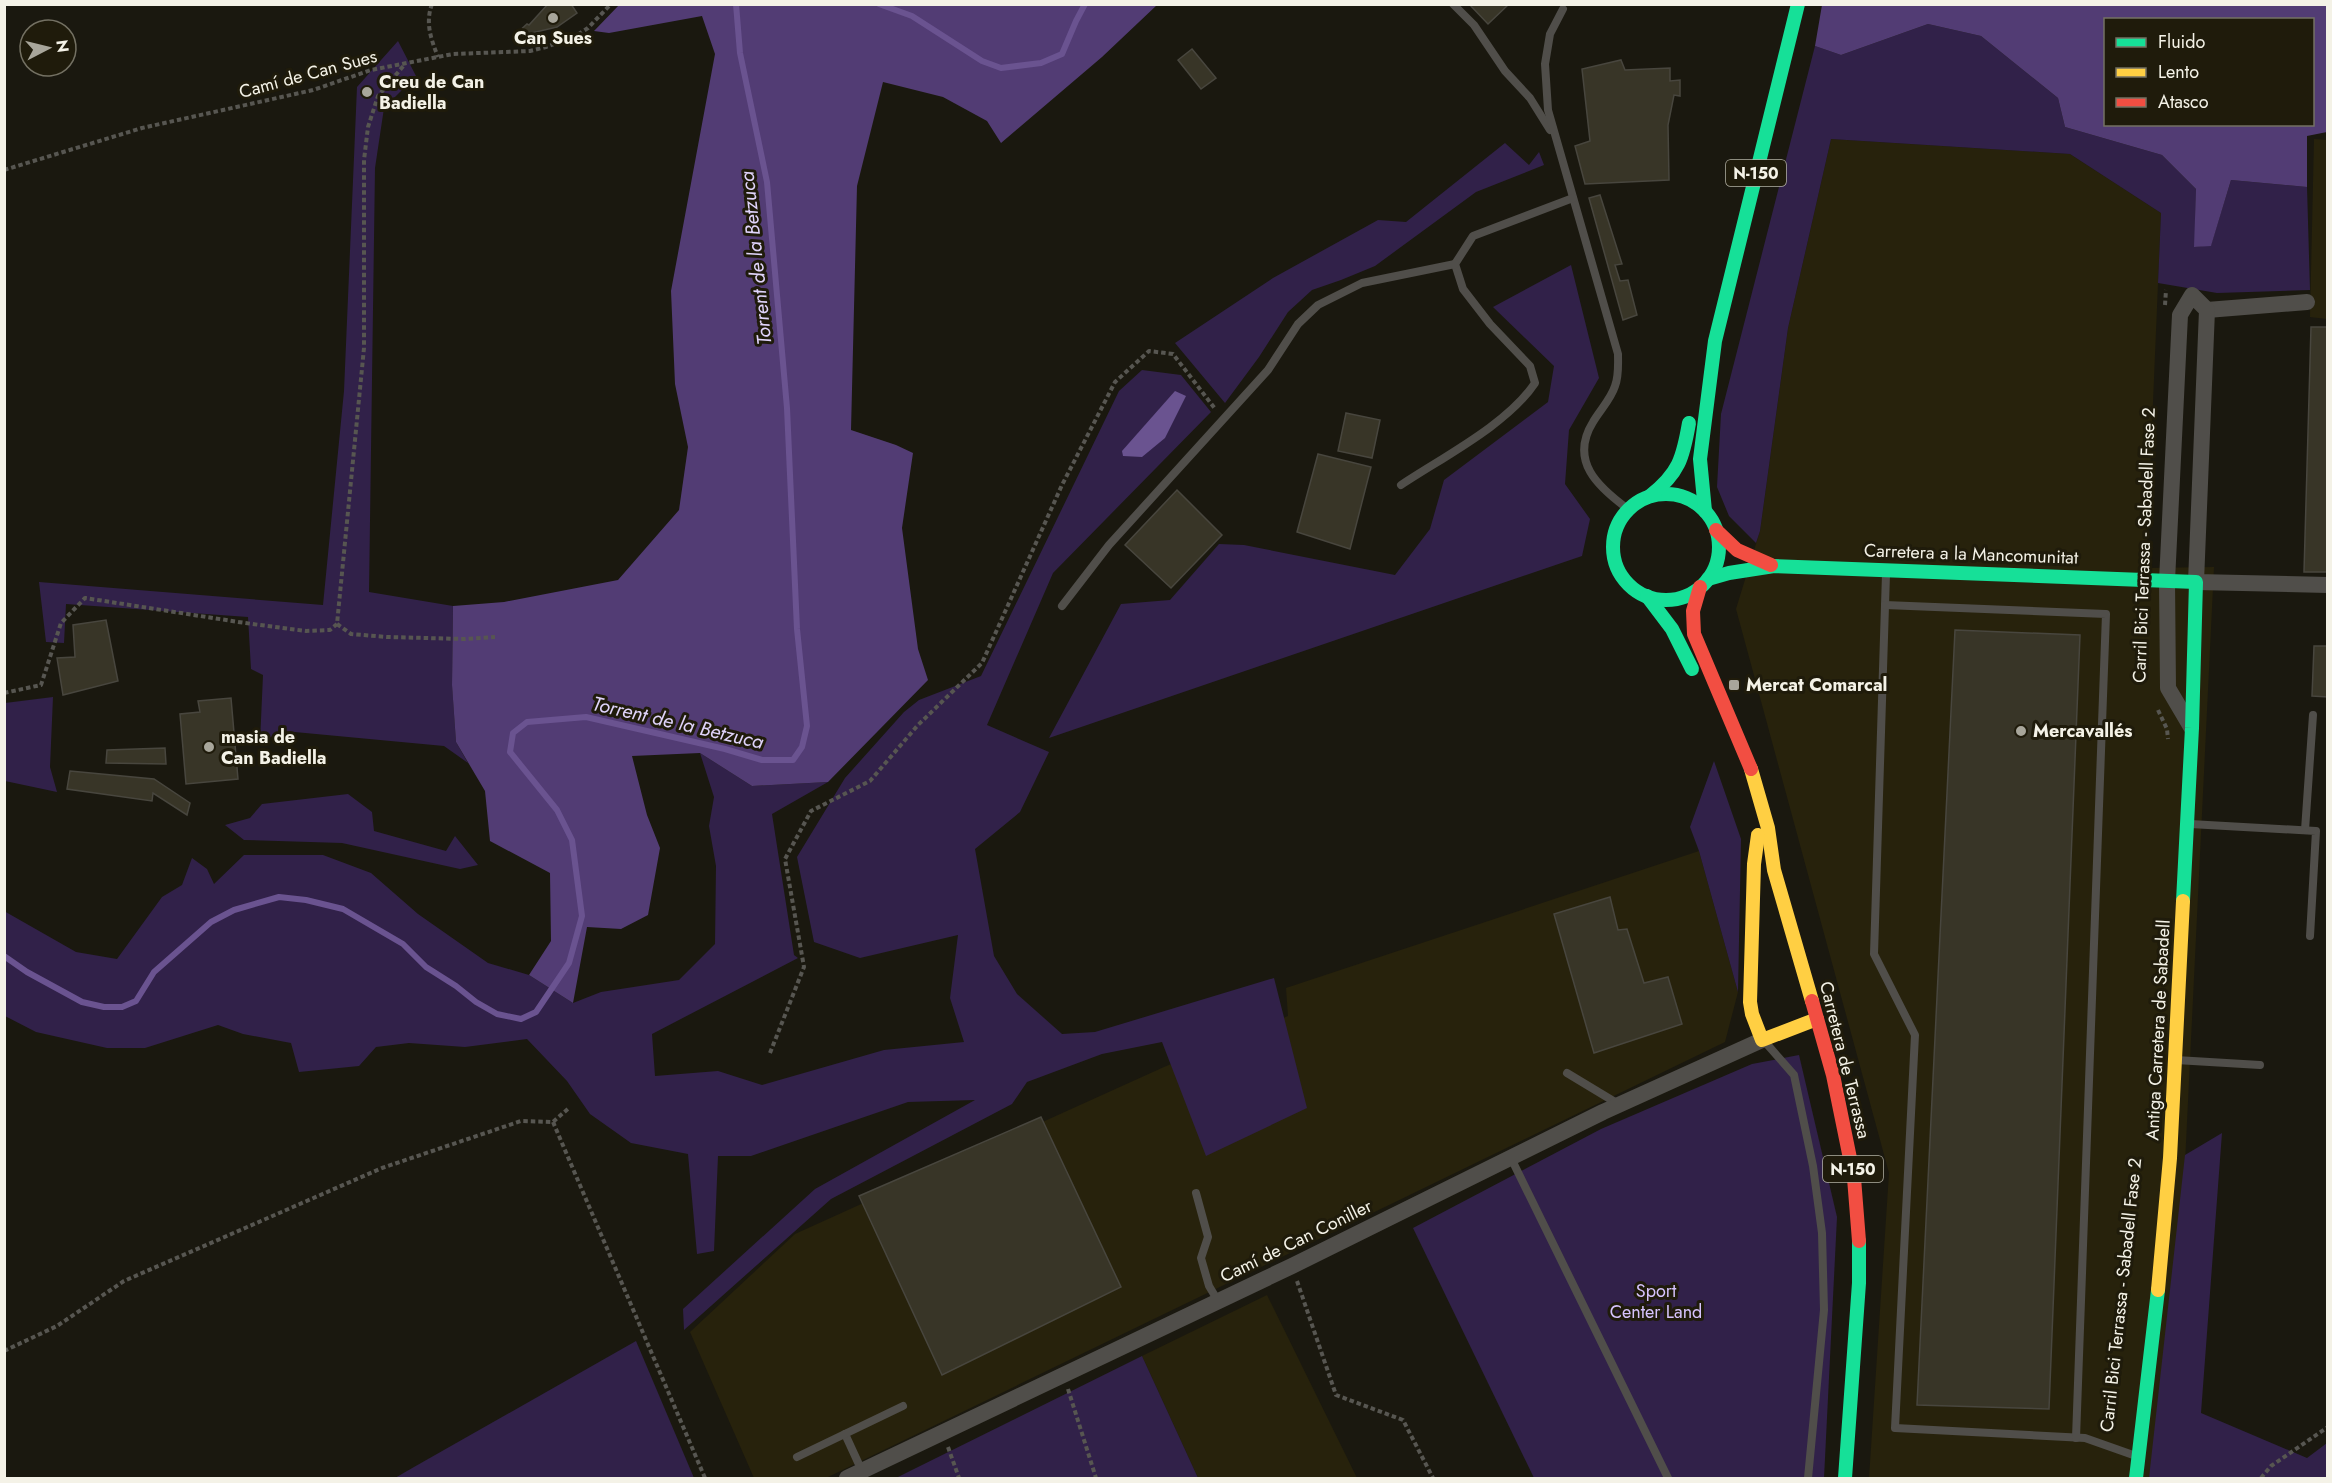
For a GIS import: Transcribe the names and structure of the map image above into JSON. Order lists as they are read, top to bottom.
{
  "streets": {
    "main road": [
      "N-150",
      "Carretera a la Mancomunitat",
      "Antiga Carretera de Sabadell",
      "Carretera de Terrassa"
    ],
    "street": ["Camí de Can Coniller"],
    "path": ["Camí de Can Sues", "Carril Bici Terrassa - Sabadell Fase 2"]
  },
  "crossings": [
    ["N-150", "Carretera a la Mancomunitat"],
    ["N-150", "Carretera de Terrassa"],
    ["Carretera a la Mancomunitat", "Antiga Carretera de Sabadell"],
    ["Carretera a la Mancomunitat", "Carretera de Terrassa"]
  ],
  "water": ["Torrent de la Betzuca"],
  "parks": ["Sport Center Land"],
  "places": {
    "other": [
      "Can Sues",
      "Creu de Can Badiella",
      "Mercavallés",
      "masia de Can Badiella"
    ],
    "transit": ["Mercat Comarcal"]
  },
  "legend": ["Fluido", "Lento", "Atasco"],
  "north": "right"
}
